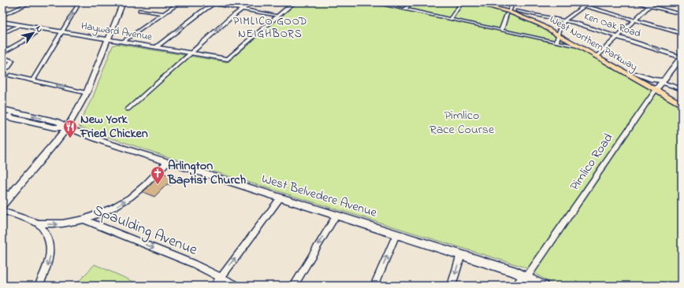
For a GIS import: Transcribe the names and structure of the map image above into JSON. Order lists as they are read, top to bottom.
{
  "streets": {
    "main road": [
      "Hayward Avenue",
      "West Northern Parkway",
      "Pimlico Road",
      "West Belvedere Avenue"
    ],
    "street": ["Ken Oak Road", "Spaulding Avenue"]
  },
  "crossings": [
    ["Ken Oak Road", "West Northern Parkway"],
    ["Ken Oak Road", "Pimlico Road"],
    ["West Northern Parkway", "Pimlico Road"],
    ["Pimlico Road", "West Belvedere Avenue"]
  ],
  "one_way": ["Spaulding Avenue"],
  "districts": ["PIMLICO GOOD NEIGHBORS"],
  "parks": ["Pimlico Race Course"],
  "places": {
    "restaurant": ["New York Fried Chicken"],
    "church": ["Arlington Baptist Church"]
  },
  "north": "top right"
}
